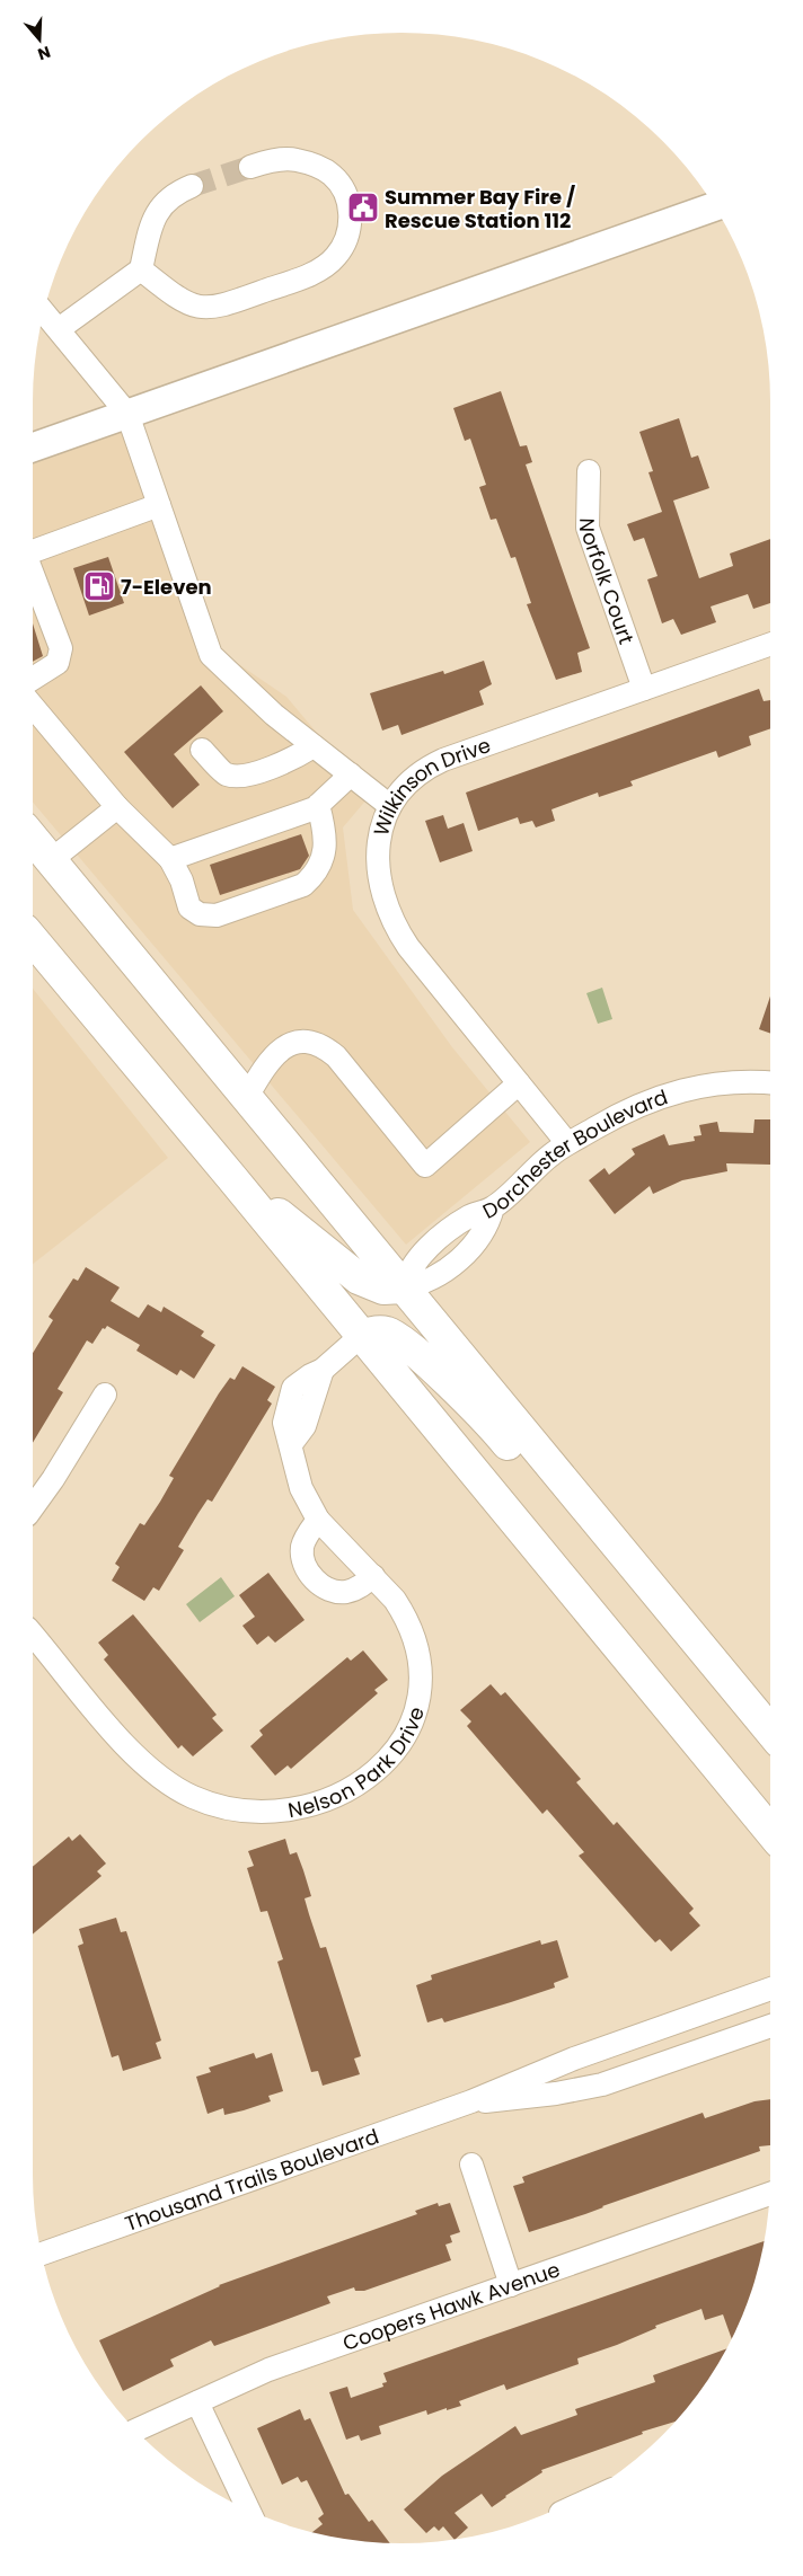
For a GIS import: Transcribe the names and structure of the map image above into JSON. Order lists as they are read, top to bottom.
{
  "streets": {
    "street": [
      "Norfolk Court",
      "Wilkinson Drive",
      "Dorchester Boulevard",
      "Nelson Park Drive",
      "Thousand Trails Boulevard",
      "Coopers Hawk Avenue"
    ]
  },
  "crossings": [
    ["Norfolk Court", "Wilkinson Drive"],
    ["Wilkinson Drive", "Dorchester Boulevard"]
  ],
  "places": {
    "public building": ["Summer Bay Fire / Rescue Station 112"],
    "fuel station": ["7-Eleven"]
  },
  "north": "bottom"
}
